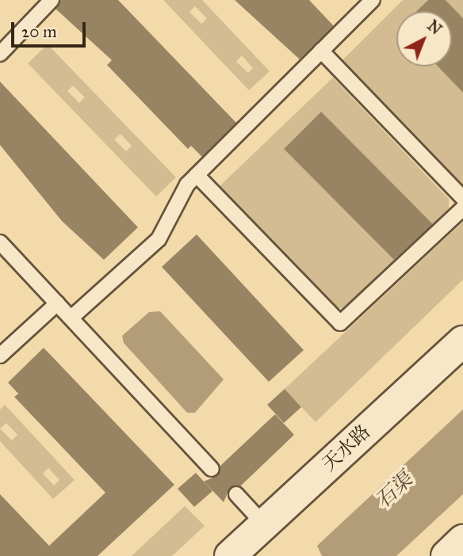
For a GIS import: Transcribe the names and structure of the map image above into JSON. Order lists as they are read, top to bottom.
{
  "streets": {
    "street": ["天水路"]
  },
  "water": ["石渠"],
  "scale_bar": "20 m",
  "north": "top right"
}
